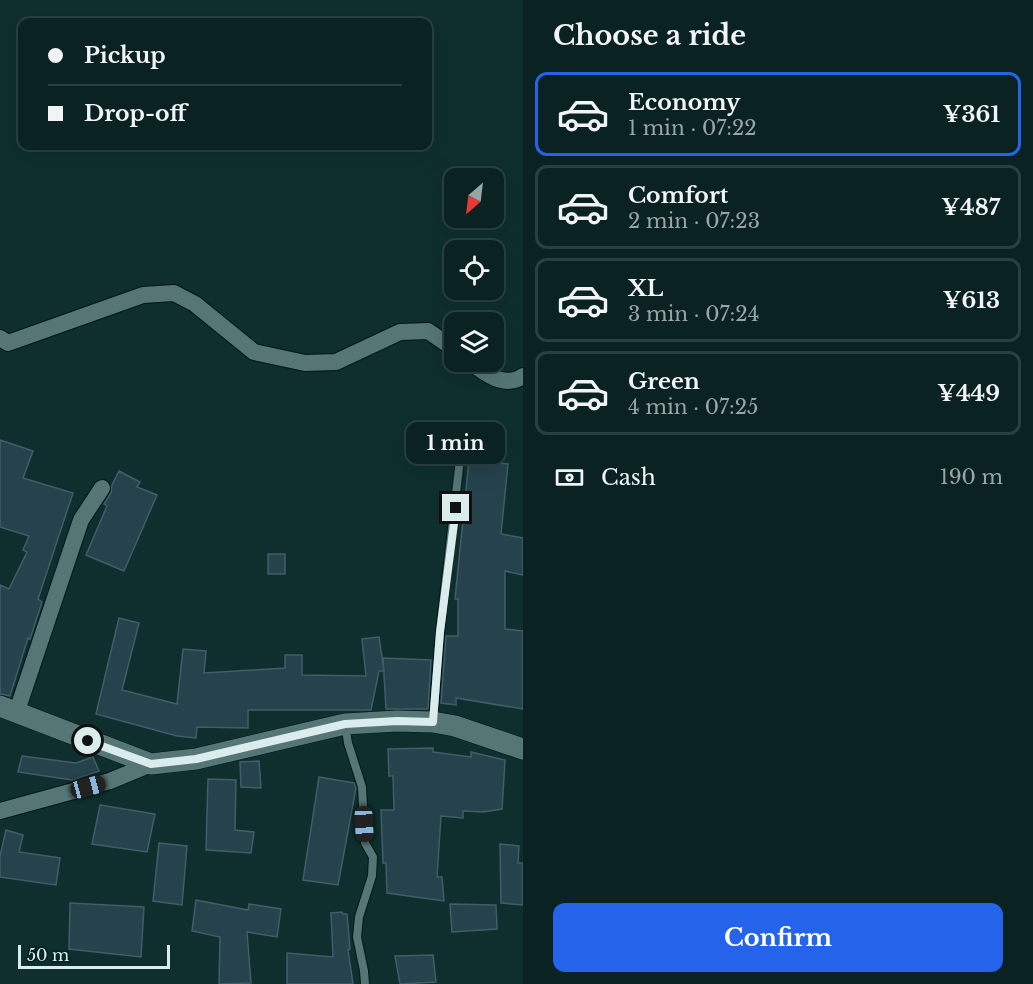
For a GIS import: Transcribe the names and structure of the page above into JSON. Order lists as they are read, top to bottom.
{
  "scale_bar": "50 m",
  "north": "bottom left",
  "page": {
    "heading": "Choose a ride",
    "banner": ["Pickup", "Drop-off"],
    "list": [
      {
        "name": "Economy",
        "note": "1 min · 07:22",
        "value": "¥361"
      },
      {
        "name": "Comfort",
        "note": "2 min · 07:23",
        "value": "¥487"
      },
      {
        "name": "XL",
        "note": "3 min · 07:24",
        "value": "¥613"
      },
      {
        "name": "Green",
        "note": "4 min · 07:25",
        "value": "¥449"
      }
    ],
    "bubble": "1 min",
    "pay": ["Cash", "190 m"],
    "buttons": "Confirm",
    "scale": "50 m"
  }
}
